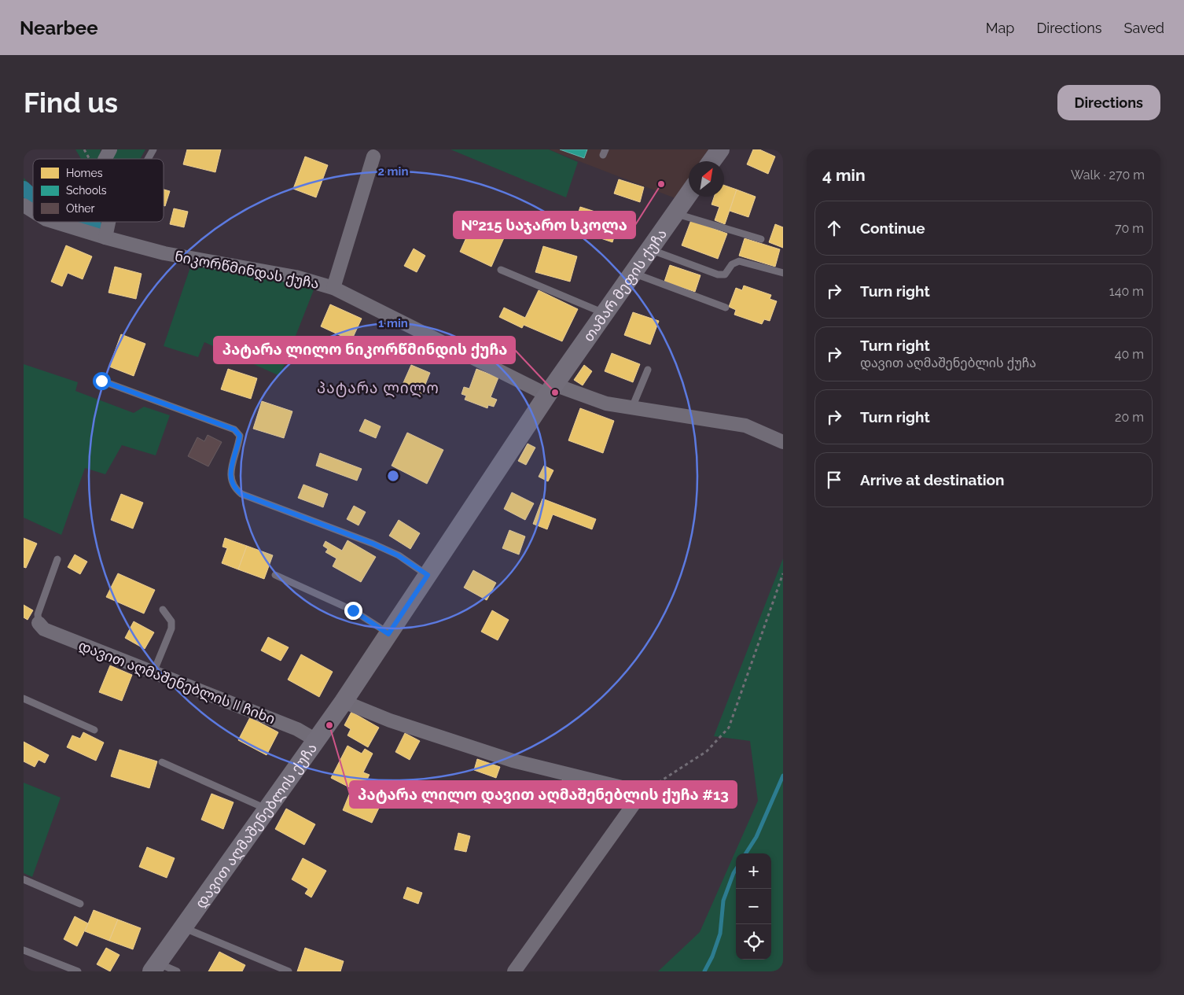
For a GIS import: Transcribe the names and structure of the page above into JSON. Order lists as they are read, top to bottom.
{
  "streets": {
    "street": [
      "ნიკორწმინდას ქუჩა",
      "თამარ მეფის ქუჩა",
      "დავით აღმაშენებლის II ჩიხი",
      "დავით აღმაშენებლის ქუჩა"
    ]
  },
  "crossings": [
    ["ნიკორწმინდას ქუჩა", "თამარ მეფის ქუჩა"],
    ["ნიკორწმინდას ქუჩა", "დავით აღმაშენებლის ქუჩა"],
    ["თამარ მეფის ქუჩა", "დავით აღმაშენებლის ქუჩა"],
    ["დავით აღმაშენებლის II ჩიხი", "დავით აღმაშენებლის ქუჩა"]
  ],
  "districts": ["პატარა ლილო"],
  "places": ["№215 საჯარო სკოლა", "პატარა ლილო ნიკორწმინდის ქუჩა", "პატარა ლილო დავით აღმაშენებლის ქუჩა #13"],
  "legend": ["Homes", "Schools", "Other"],
  "north": "top right",
  "page": {
    "header": "Nearbee",
    "nav": ["Map", "Directions", "Saved"],
    "buttons": "Directions",
    "title": "Find us",
    "heading": ["4 min", "Walk · 270 m"],
    "list": [
      ["Continue", "70 m"],
      ["Turn right", "140 m"],
      ["Turn right", "დავით აღმაშენებლის ქუჩა", "40 m"],
      ["Turn right", "20 m"],
      "Arrive at destination"
    ],
    "map_buttons": ["+", "−"]
  },
  "rings": ["2 min", "1 min"]
}
